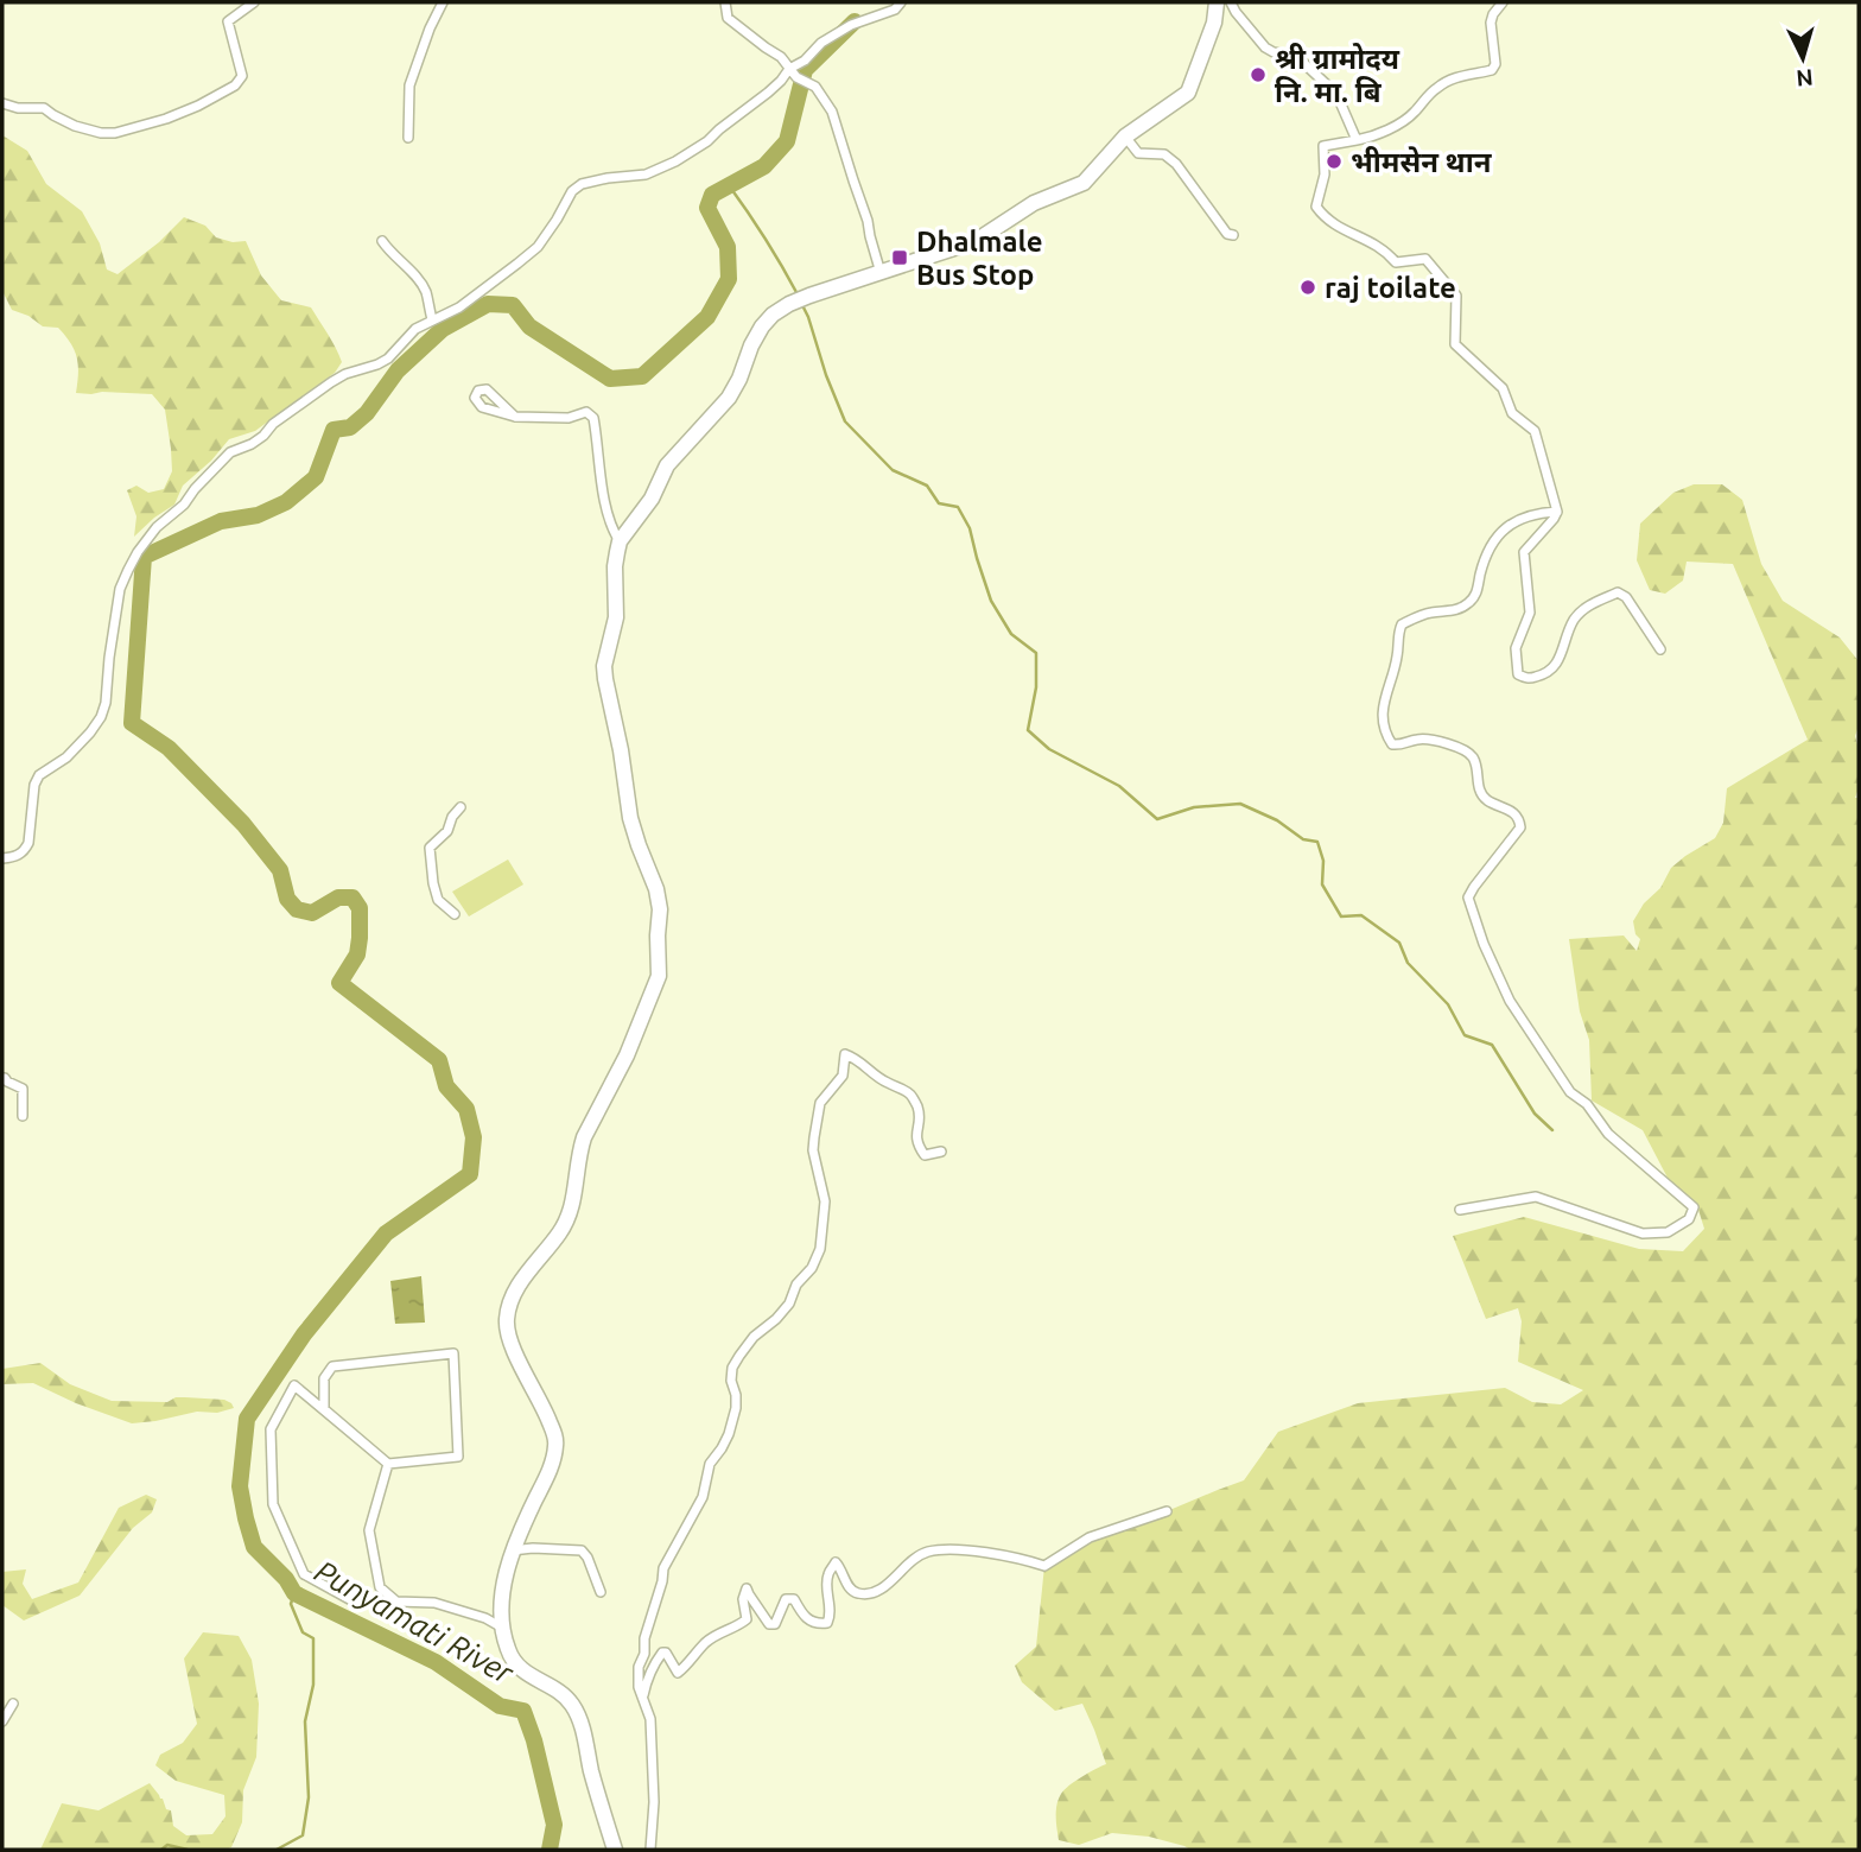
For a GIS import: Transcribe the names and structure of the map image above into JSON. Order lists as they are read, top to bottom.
{
  "water": ["Punyamati River"],
  "places": {
    "other": ["श्री ग्रामोदय नि. मा. बि", "भीमसेन थान", "raj toilate"],
    "transit": ["Dhalmale Bus Stop"]
  },
  "north": "bottom"
}
